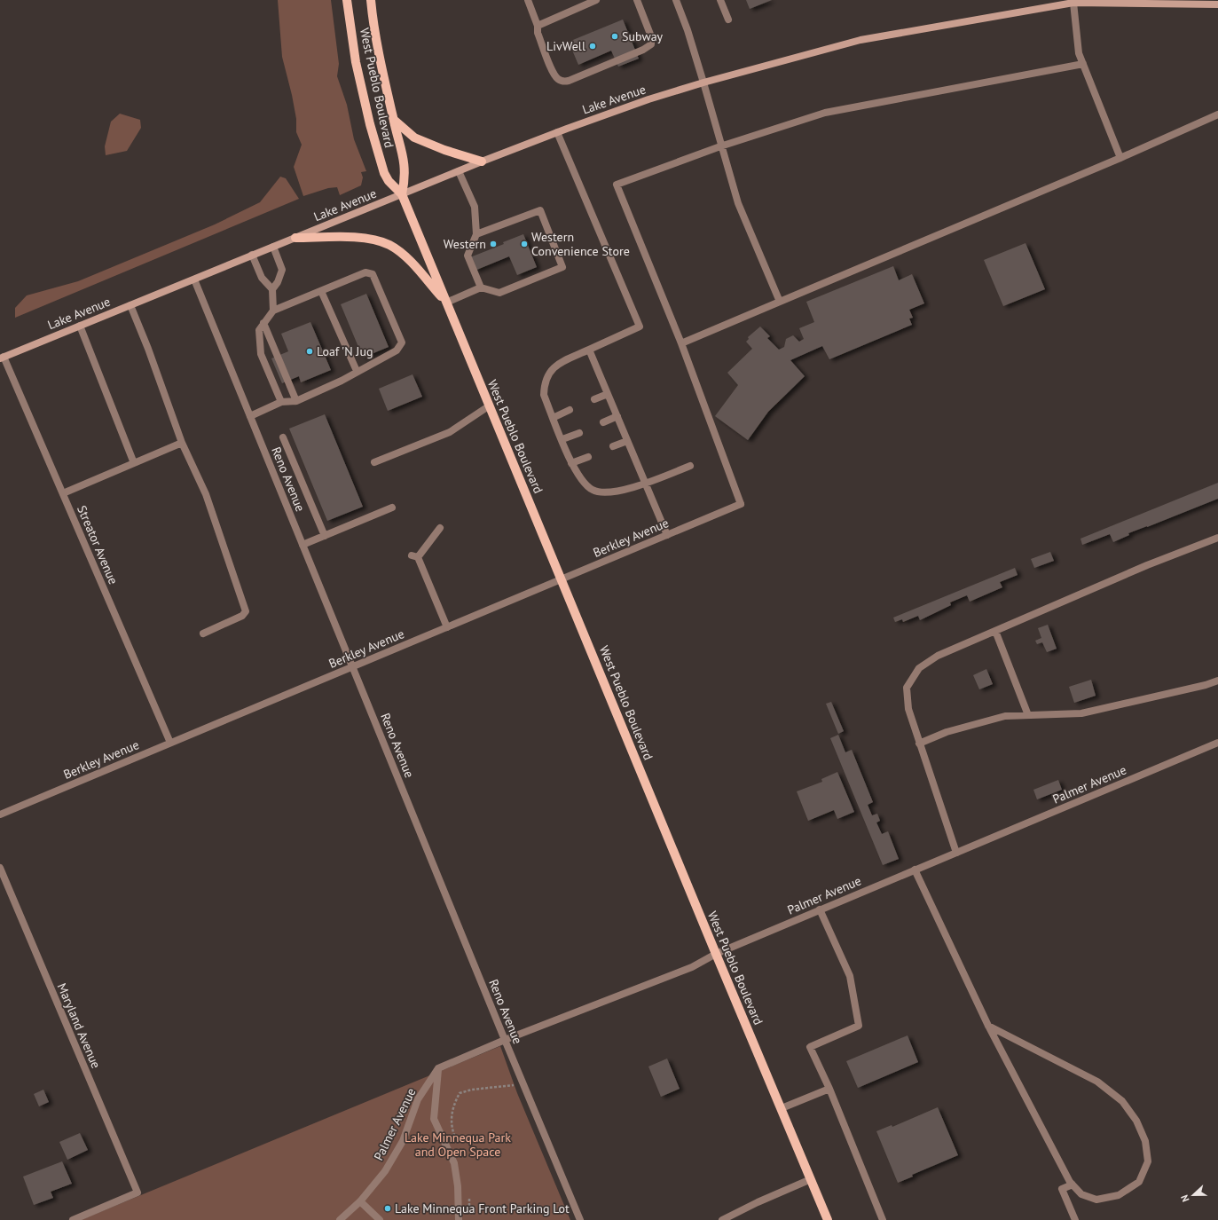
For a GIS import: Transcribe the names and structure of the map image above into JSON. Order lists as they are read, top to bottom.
{
  "streets": {
    "main road": ["West Pueblo Boulevard"],
    "street": [
      "Lake Avenue",
      "Reno Avenue",
      "Berkley Avenue",
      "Streator Avenue",
      "Palmer Avenue",
      "Maryland Avenue"
    ]
  },
  "crossings": [
    ["West Pueblo Boulevard", "Lake Avenue"],
    ["West Pueblo Boulevard", "Berkley Avenue"],
    ["West Pueblo Boulevard", "Palmer Avenue"],
    ["Lake Avenue", "Reno Avenue"],
    ["Lake Avenue", "Streator Avenue"],
    ["Reno Avenue", "Berkley Avenue"],
    ["Reno Avenue", "Palmer Avenue"],
    ["Berkley Avenue", "Streator Avenue"]
  ],
  "parks": ["Lake Minnequa Park and Open Space"],
  "places": [
    "Subway",
    "LivWell",
    "Western",
    "Western Convenience Store",
    "Loaf 'N Jug",
    "Lake Minnequa Front Parking Lot"
  ],
  "north": "left"
}
